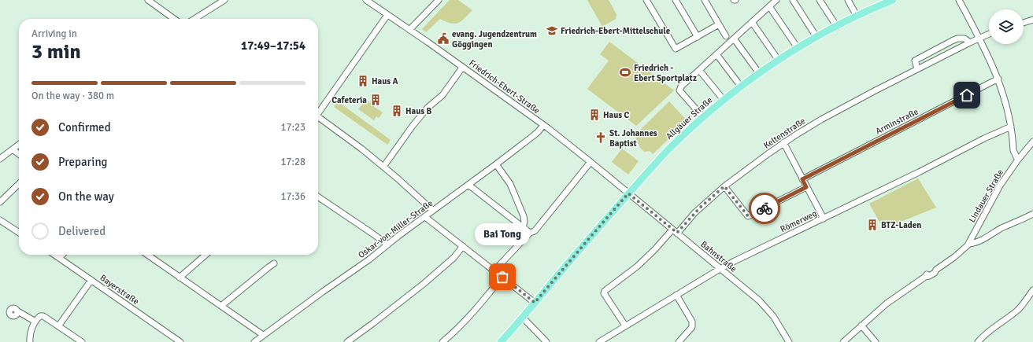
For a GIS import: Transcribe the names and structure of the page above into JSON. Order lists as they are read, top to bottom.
{
  "streets": {
    "main road": ["Allgäuer Straße"],
    "street": [
      "Friedrich-Ebert-Straße",
      "Arminstraße",
      "Keltenstraße",
      "Lindauer Straße",
      "Römerweg",
      "Oskar-von-Miller-Straße",
      "Bahnstraße",
      "Bayerstraße"
    ]
  },
  "crossings": [
    ["Friedrich-Ebert-Straße", "Allgäuer Straße"],
    ["Friedrich-Ebert-Straße", "Oskar-von-Miller-Straße"],
    ["Friedrich-Ebert-Straße", "Bahnstraße"],
    ["Allgäuer Straße", "Bahnstraße"],
    ["Keltenstraße", "Römerweg"],
    ["Keltenstraße", "Bahnstraße"],
    ["Römerweg", "Bahnstraße"]
  ],
  "places": {
    "school or university": ["Friedrich-Ebert-Mittelschule"],
    "public building": ["evang. Jugendzentrum Göggingen"],
    "sports": ["Friedrich - Ebert Sportplatz"],
    "building": [
      "Haus A",
      "Cafeteria",
      "Haus B",
      "Haus C",
      "BTZ-Laden"
    ],
    "church": ["St. Johannes Baptist"],
    "other": ["Bai Tong"]
  },
  "page": {
    "heading": ["3 min", "Arriving in", "17:49–17:54"],
    "bar": "On the way · 380 m",
    "list": [
      ["Confirmed", "17:23"],
      ["Preparing", "17:28"],
      ["On the way", "17:36"],
      "Delivered"
    ],
    "bubble": "Bai Tong"
  }
}
